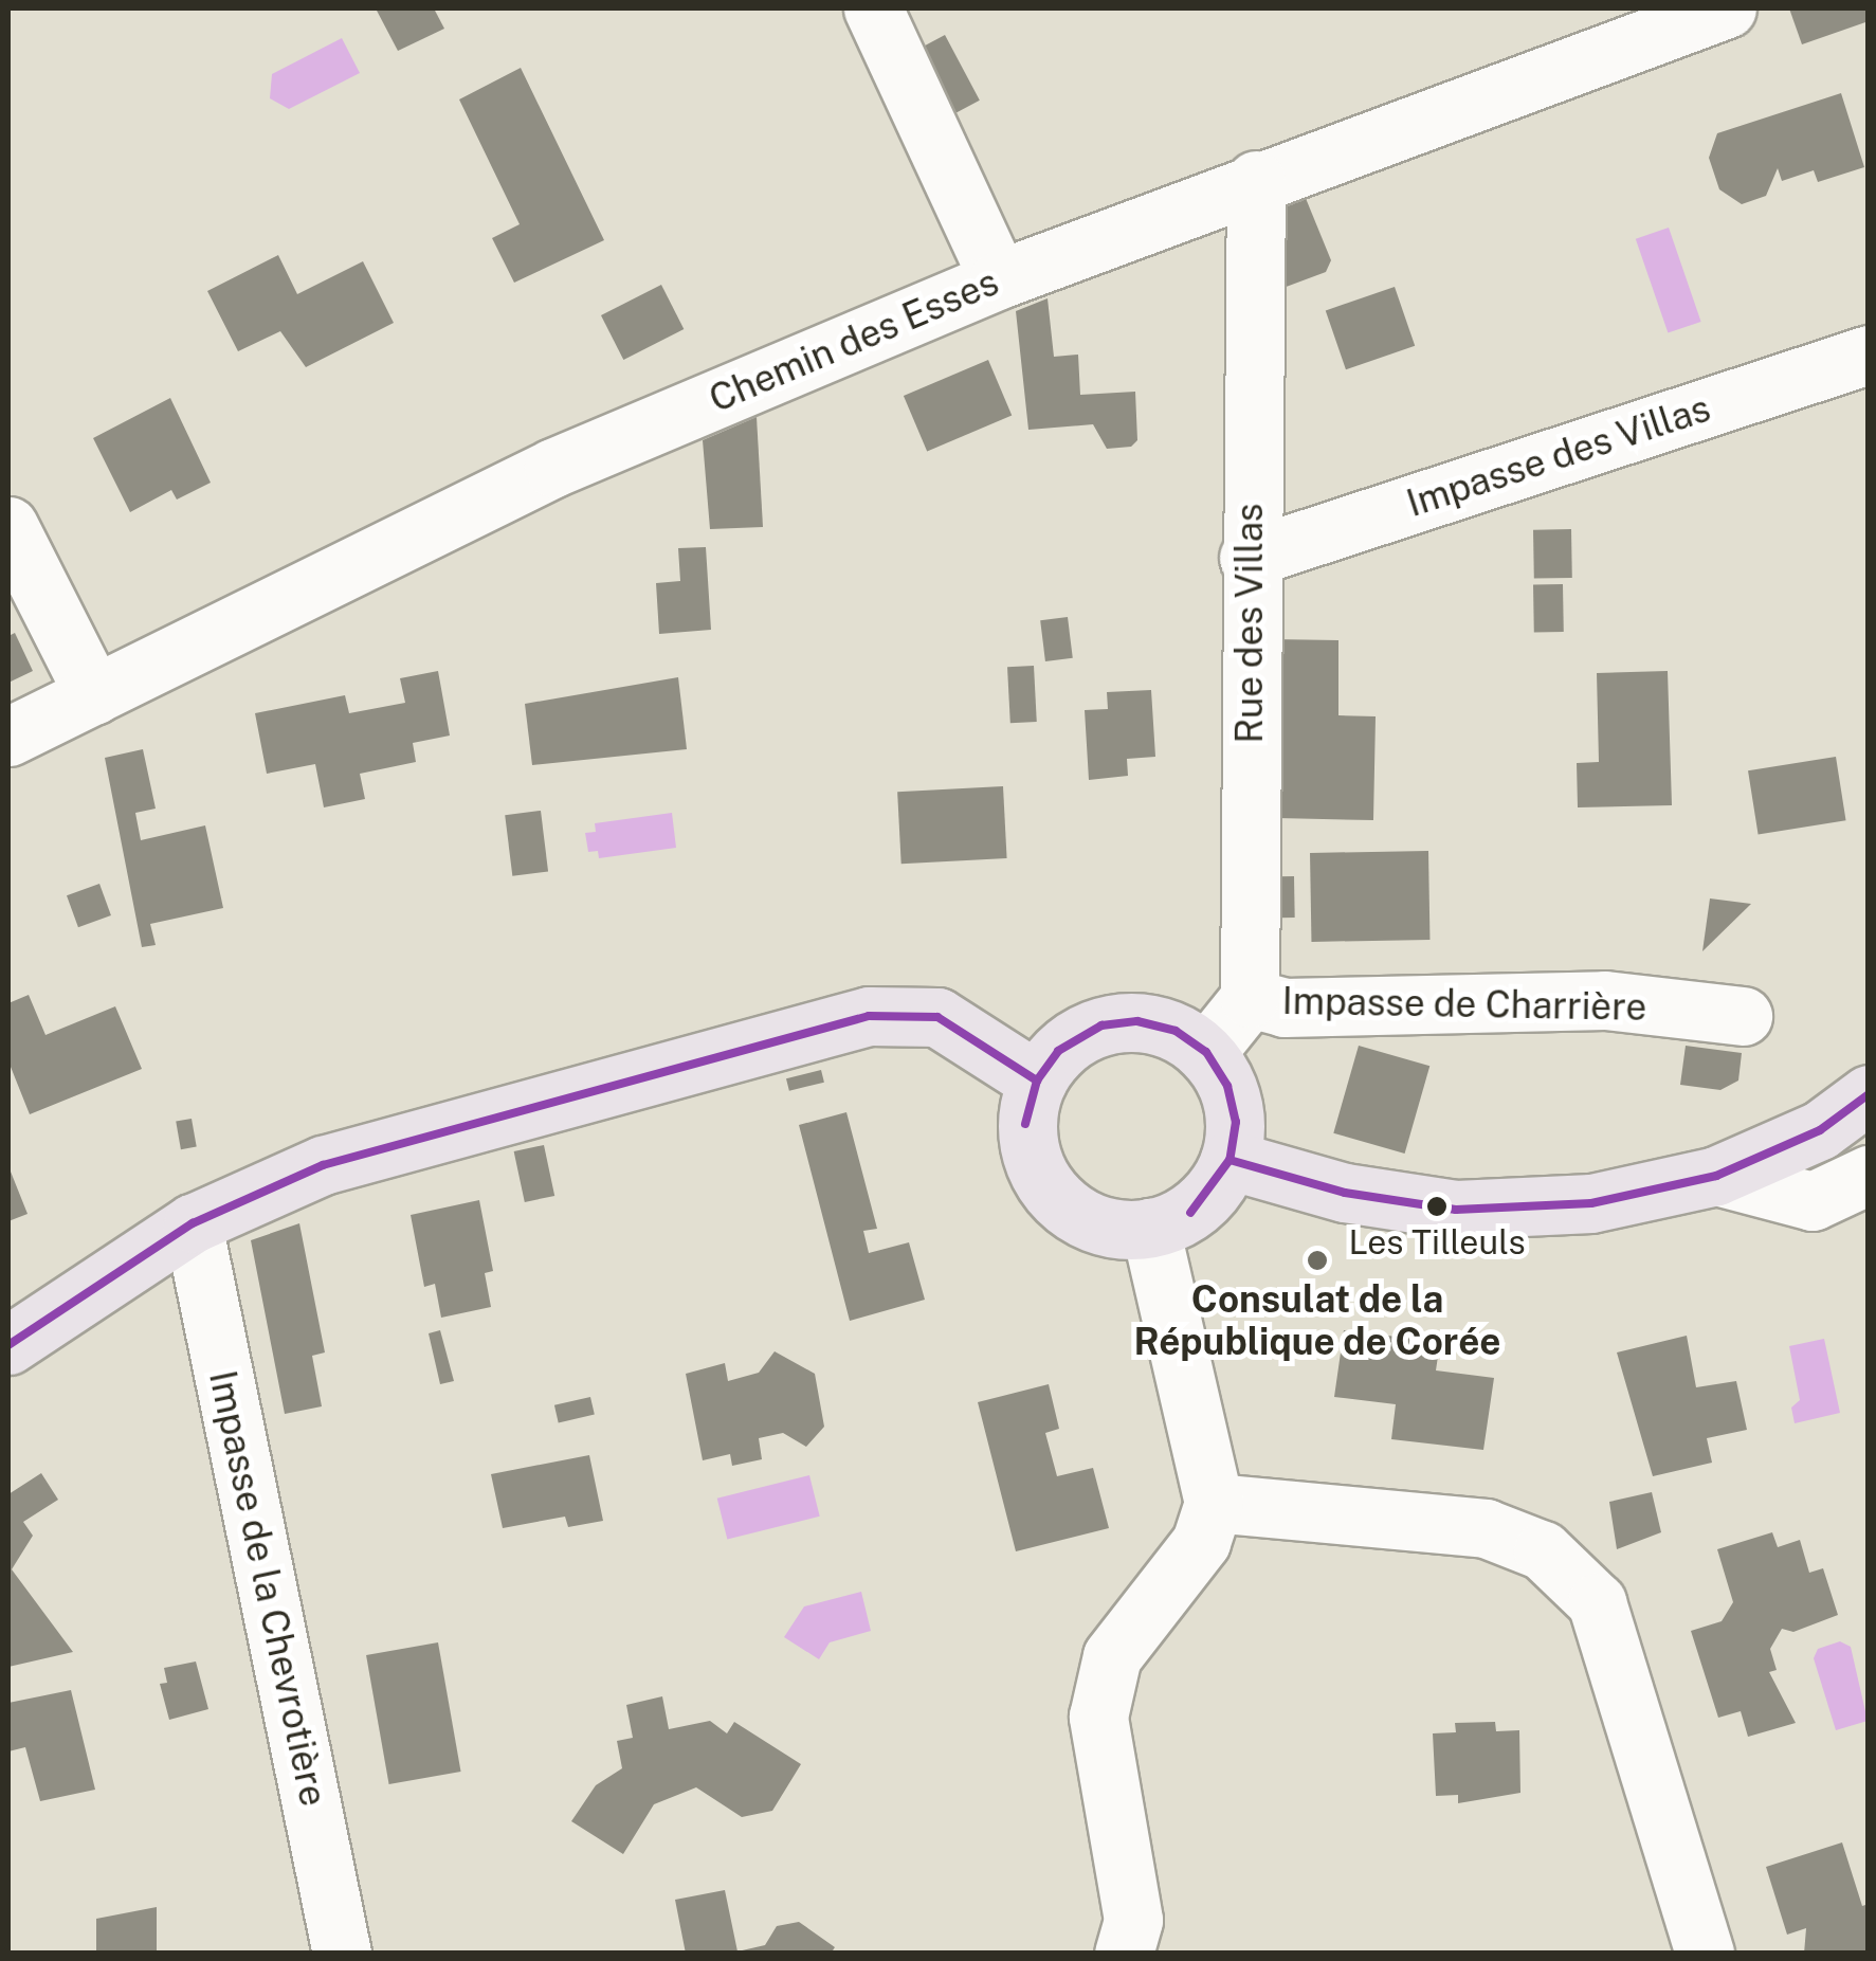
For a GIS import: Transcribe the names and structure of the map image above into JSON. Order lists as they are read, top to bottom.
{
  "streets": {
    "street": [
      "Chemin des Esses",
      "Impasse des Villas",
      "Rue des Villas",
      "Impasse de Charrière",
      "Impasse de la Chevrotière"
    ]
  },
  "crossings": [
    ["Chemin des Esses", "Rue des Villas"],
    ["Impasse des Villas", "Rue des Villas"],
    ["Rue des Villas", "Impasse de Charrière"]
  ],
  "places": ["Les Tilleuls", "Consulat de la République de Corée"]
}
